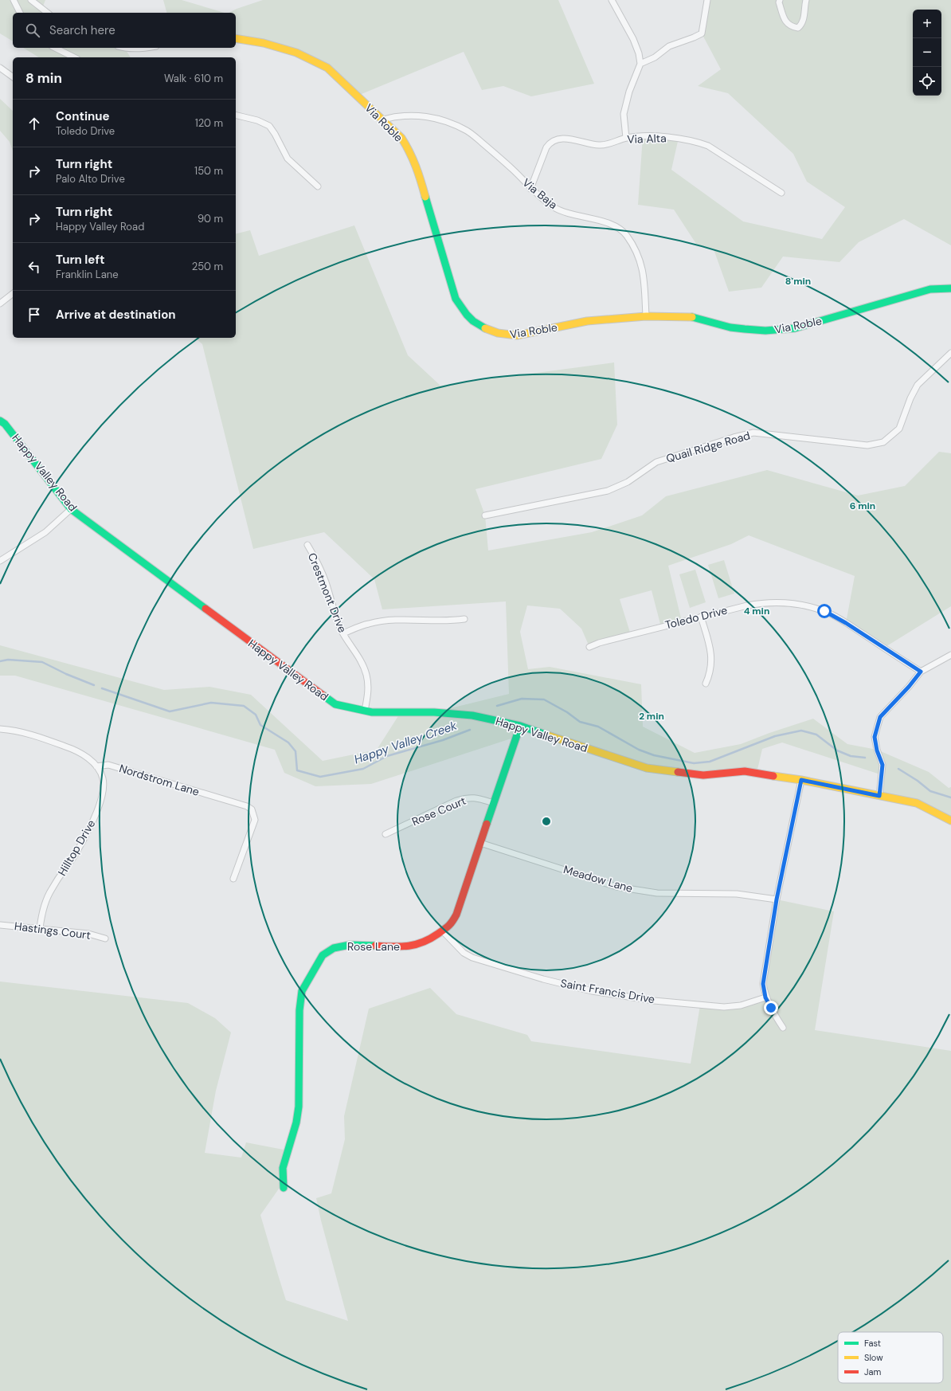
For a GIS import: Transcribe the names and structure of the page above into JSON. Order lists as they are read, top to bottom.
{
  "streets": {
    "street": [
      "Via Roble",
      "Via Alta",
      "Via Baja",
      "Quail Ridge Road",
      "Happy Valley Road",
      "Crestmont Drive",
      "Toledo Drive",
      "Nordstrom Lane",
      "Rose Court",
      "Hilltop Drive",
      "Meadow Lane",
      "Hastings Court",
      "Rose Lane",
      "Saint Francis Drive"
    ]
  },
  "crossings": [
    ["Via Roble", "Via Baja"],
    ["Via Alta", "Via Baja"],
    ["Happy Valley Road", "Crestmont Drive"],
    ["Happy Valley Road", "Rose Lane"],
    ["Nordstrom Lane", "Hilltop Drive"],
    ["Rose Court", "Rose Lane"],
    ["Hilltop Drive", "Hastings Court"],
    ["Meadow Lane", "Rose Lane"],
    ["Rose Lane", "Saint Francis Drive"]
  ],
  "water": ["Happy Valley Creek"],
  "legend": ["Fast", "Slow", "Jam"],
  "page": {
    "map_buttons": ["+", "−"],
    "search": "Search here",
    "heading": ["8 min", "Walk · 610 m"],
    "list": [
      ["Continue", "Toledo Drive", "120 m"],
      ["Turn right", "Palo Alto Drive", "150 m"],
      ["Turn right", "Happy Valley Road", "90 m"],
      ["Turn left", "Franklin Lane", "250 m"],
      "Arrive at destination"
    ]
  },
  "rings": [
    "8 min",
    "6 min",
    "4 min",
    "2 min"
  ]
}
